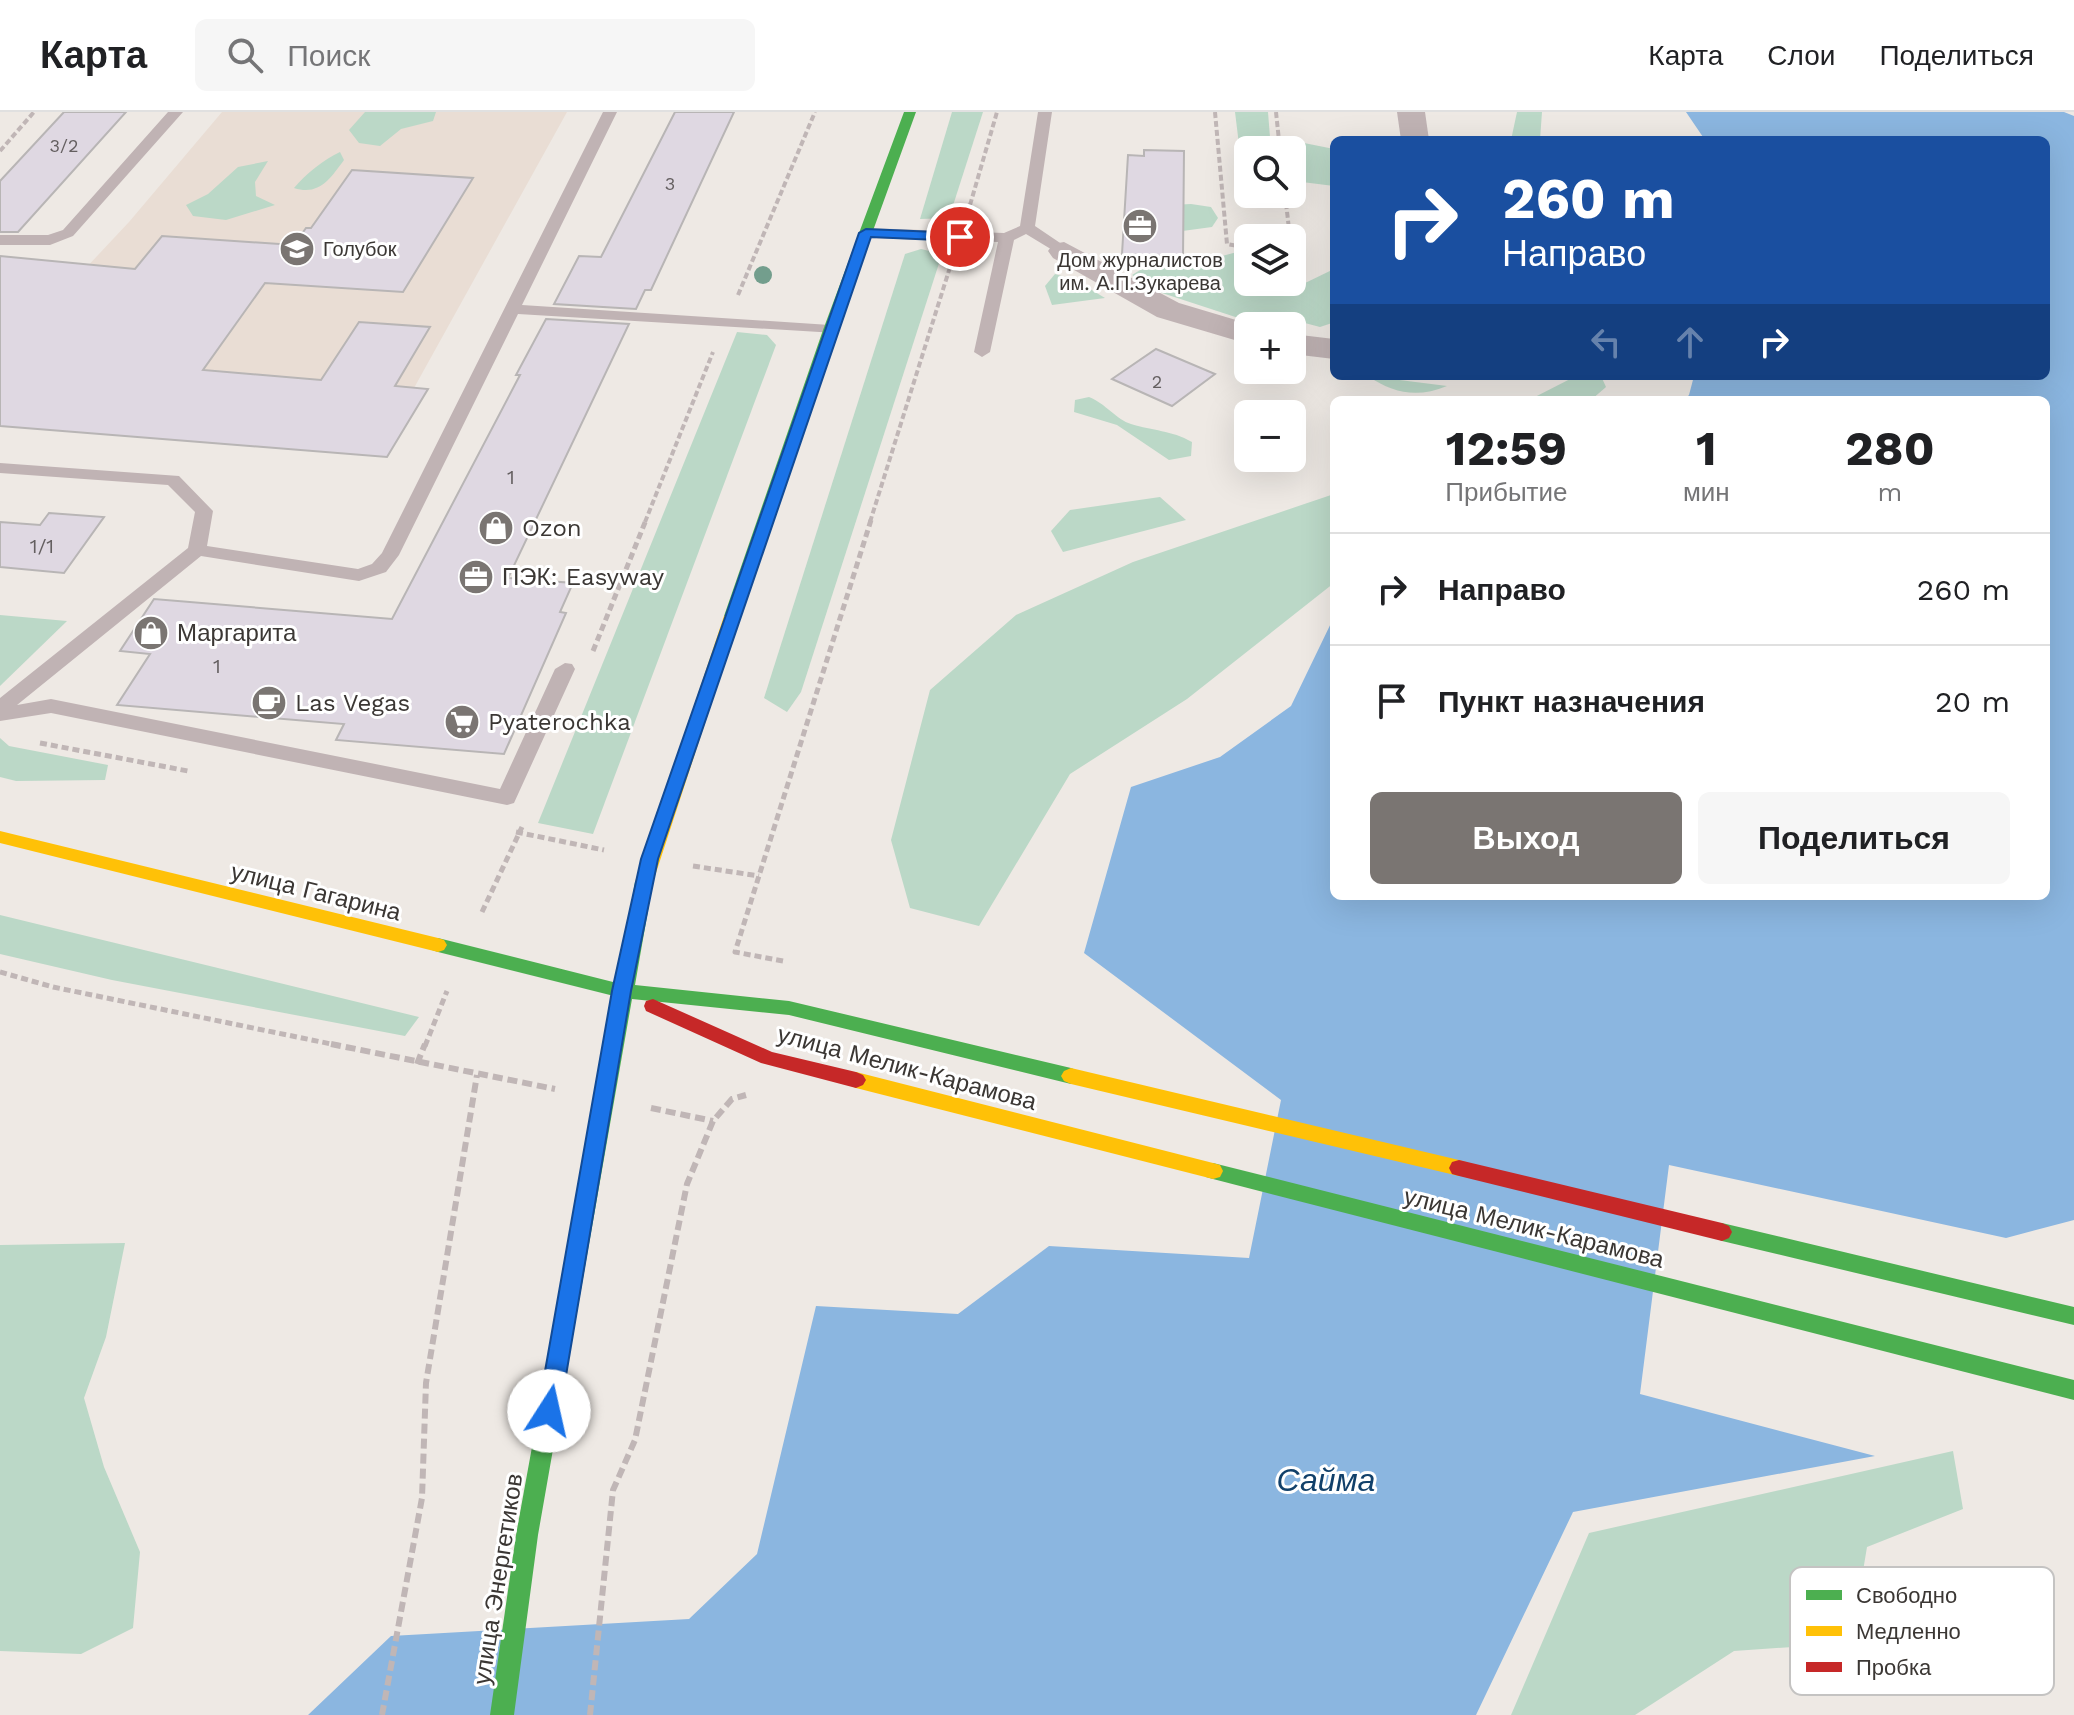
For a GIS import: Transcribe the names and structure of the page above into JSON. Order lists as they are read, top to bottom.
{
  "streets": {
    "main road": ["улица Гагарина", "улица Мелик-Карамова", "улица Энергетиков"]
  },
  "crossings": [
    ["улица Гагарина", "улица Мелик-Карамова"],
    ["улица Гагарина", "улица Энергетиков"],
    ["улица Мелик-Карамова", "улица Энергетиков"]
  ],
  "water": ["Сайма"],
  "places": {
    "office": ["Дом журналистов им. А.П.Зукарева", "ПЭК: Easyway"],
    "school or university": ["Голубок"],
    "shop": ["Ozon", "Маргарита"],
    "cafe": ["Las Vegas"],
    "supermarket": ["Pyaterochka"]
  },
  "house_numbers": [
    "3/2",
    "3",
    "2",
    "1",
    "1/1",
    "1"
  ],
  "legend": ["Свободно", "Медленно", "Пробка"],
  "page": {
    "header": "Карта",
    "search": "Поиск",
    "nav": ["Карта", "Слои", "Поделиться"],
    "map_buttons": ["+", "−"],
    "turn": ["260 m", "Направо"],
    "eta": [
      "12:59",
      "Прибытие",
      "1",
      "мин",
      "280",
      "m"
    ],
    "list": [
      {
        "name": "Направо",
        "value": "260 m"
      },
      {
        "name": "Пункт назначения",
        "value": "20 m"
      }
    ],
    "buttons": ["Выход", "Поделиться"]
  }
}
